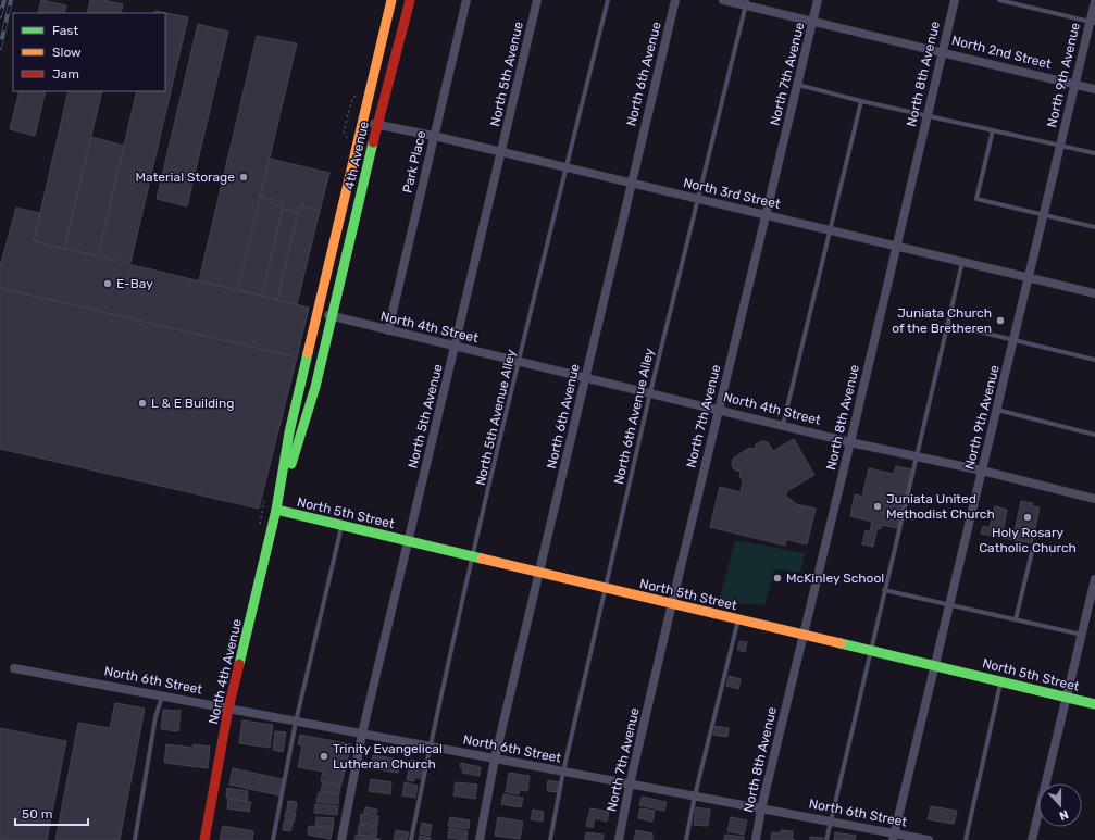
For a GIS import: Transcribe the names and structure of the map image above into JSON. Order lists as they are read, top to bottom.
{
  "streets": {
    "main road": ["4th Avenue", "North 5th Street", "North 4th Avenue"],
    "street": [
      "North 2nd Street",
      "North 5th Avenue",
      "North 6th Avenue",
      "North 7th Avenue",
      "North 8th Avenue",
      "North 9th Avenue",
      "Park Place",
      "North 3rd Street",
      "North 4th Street",
      "North 6th Street"
    ],
    "lane": ["North 6th Avenue Alley", "North 5th Avenue Alley"]
  },
  "crossings": [
    ["North 2nd Street", "North 7th Avenue"],
    ["North 2nd Street", "North 8th Avenue"],
    ["North 2nd Street", "North 9th Avenue"],
    ["North 2nd Street", "North 6th Avenue Alley"],
    ["North 5th Avenue", "North 3rd Street"],
    ["North 5th Avenue", "North 4th Street"],
    ["North 5th Avenue", "North 5th Street"],
    ["North 5th Avenue", "North 6th Street"],
    ["North 6th Avenue", "North 3rd Street"],
    ["North 6th Avenue", "North 4th Street"],
    ["North 6th Avenue", "North 5th Street"],
    ["North 6th Avenue", "North 6th Street"],
    ["North 7th Avenue", "North 3rd Street"],
    ["North 7th Avenue", "North 4th Street"],
    ["North 7th Avenue", "North 5th Street"],
    ["North 7th Avenue", "North 6th Street"],
    ["North 8th Avenue", "North 3rd Street"],
    ["North 8th Avenue", "North 4th Street"],
    ["North 8th Avenue", "North 5th Street"],
    ["North 8th Avenue", "North 6th Street"],
    ["North 9th Avenue", "North 3rd Street"],
    ["North 9th Avenue", "North 4th Street"],
    ["North 9th Avenue", "North 5th Street"],
    ["North 9th Avenue", "North 6th Street"],
    ["4th Avenue", "North 3rd Street"],
    ["4th Avenue", "North 4th Street"],
    ["4th Avenue", "North 4th Avenue"],
    ["Park Place", "North 3rd Street"],
    ["Park Place", "North 4th Street"],
    ["North 3rd Street", "North 6th Avenue Alley"],
    ["North 3rd Street", "North 5th Avenue Alley"],
    ["North 4th Street", "North 6th Avenue Alley"],
    ["North 4th Street", "North 5th Avenue Alley"],
    ["North 4th Street", "North 4th Avenue"],
    ["North 6th Avenue Alley", "North 5th Street"],
    ["North 6th Avenue Alley", "North 6th Street"],
    ["North 5th Avenue Alley", "North 5th Street"],
    ["North 5th Avenue Alley", "North 6th Street"],
    ["North 5th Street", "North 4th Avenue"],
    ["North 4th Avenue", "North 6th Street"]
  ],
  "places": [
    "Material Storage",
    "E-Bay",
    "Juniata Church of the Bretheren",
    "L & E Building",
    "Juniata United Methodist Church",
    "Holy Rosary Catholic Church",
    "McKinley School",
    "Trinity Evangelical Lutheran Church"
  ],
  "legend": ["Fast", "Slow", "Jam"],
  "scale_bar": "50 m",
  "north": "bottom"
}
